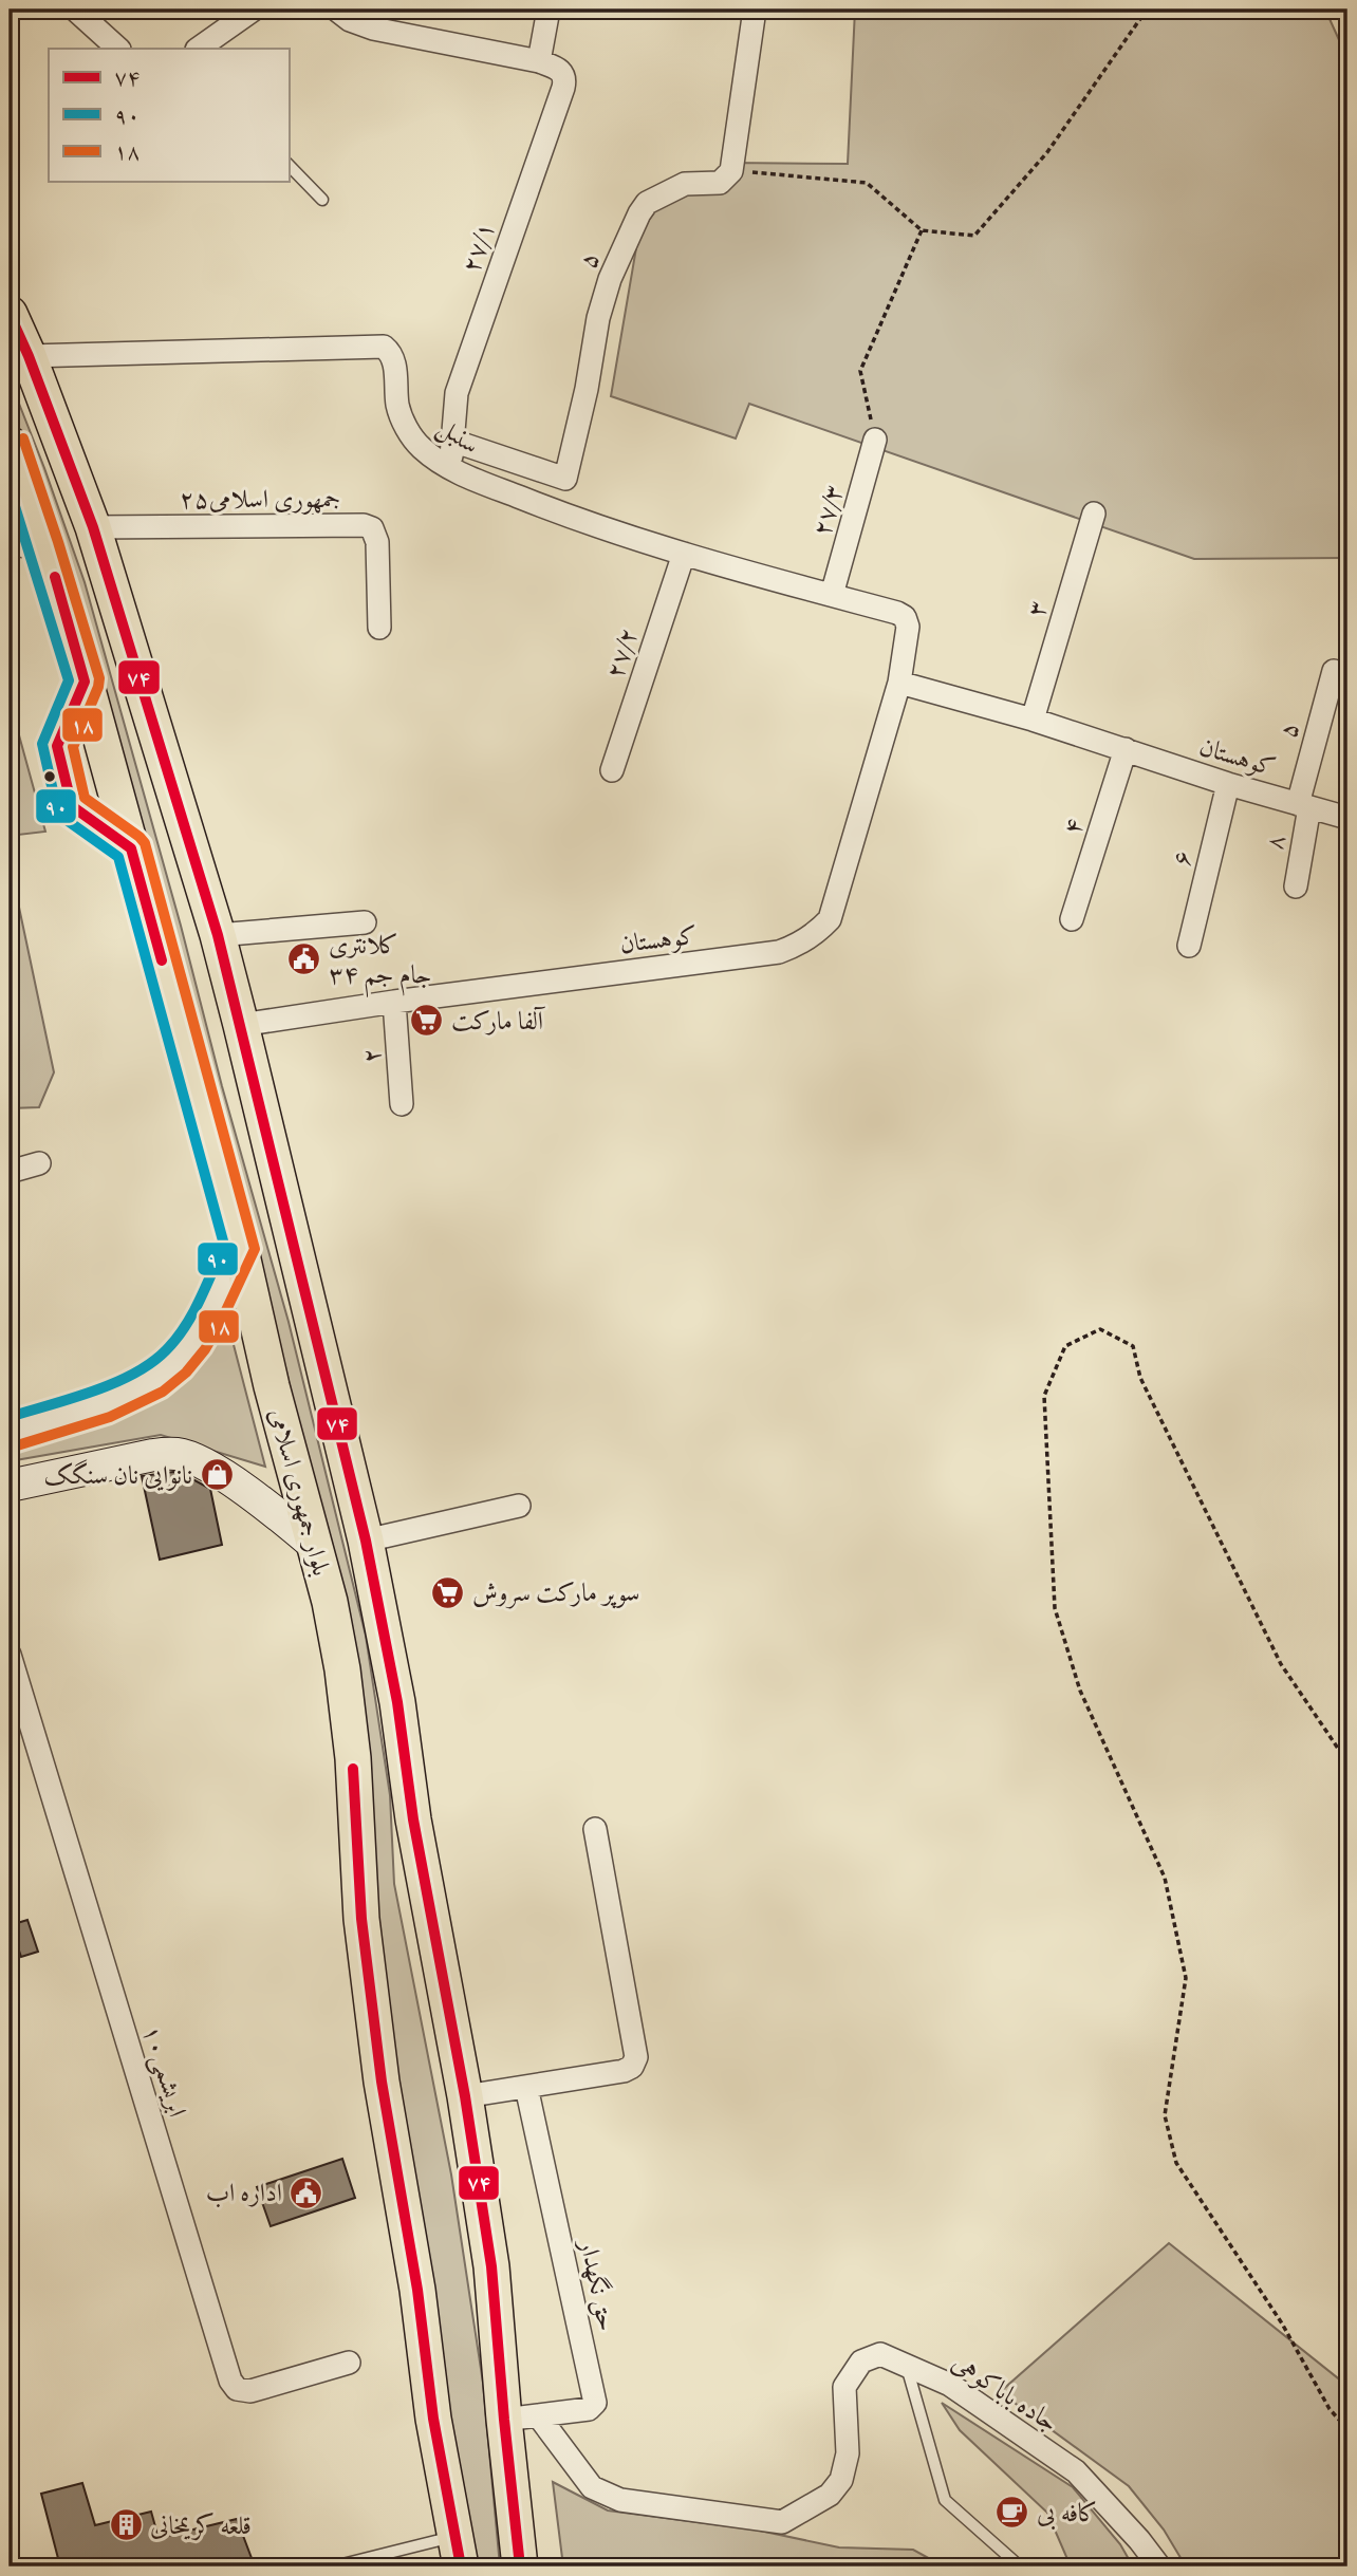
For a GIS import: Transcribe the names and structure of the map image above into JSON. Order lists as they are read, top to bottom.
{
  "streets": {
    "main road": ["بلوار جمهوری اسلامی"],
    "street": [
      "۲۷/۱",
      "۵",
      "سنبل",
      "جمهوری اسلامی۲۵",
      "۲۷/۳",
      "۳",
      "۲۷/۲",
      "کوهستان",
      "۴",
      "۸",
      "۶",
      "۲",
      "ابریشمی۱۰",
      "حق نگهدار",
      "جاده باباکوهی"
    ]
  },
  "crossings": [
    ["۲۷/۱", "۵"],
    ["۲۷/۱", "سنبل"],
    ["۵", "کوهستان"],
    ["۵", "۸"],
    ["سنبل", "۲۷/۳"],
    ["سنبل", "۲۷/۲"],
    ["سنبل", "کوهستان"],
    ["سنبل", "بلوار جمهوری اسلامی"],
    ["جمهوری اسلامی۲۵", "بلوار جمهوری اسلامی"],
    ["۳", "کوهستان"],
    ["کوهستان", "۴"],
    ["کوهستان", "۸"],
    ["کوهستان", "۶"],
    ["کوهستان", "۲"],
    ["کوهستان", "بلوار جمهوری اسلامی"],
    ["بلوار جمهوری اسلامی", "حق نگهدار"],
    ["بلوار جمهوری اسلامی", "جاده باباکوهی"],
    ["حق نگهدار", "جاده باباکوهی"]
  ],
  "places": {
    "public building": ["کلانتری ۳۴ جام جم", "اداره اب"],
    "supermarket": ["آلفا مارکت", "سوپر مارکت سروش"],
    "shop": ["نانوایی نان سنگک"],
    "cafe": ["کافه بی"],
    "building": ["قلعه کریمخانی"]
  },
  "lines": ["transit line ۷۴", "transit line ۱۸", "transit line ۹۰"],
  "legend": ["۷۴", "۹۰", "۱۸"]
}
